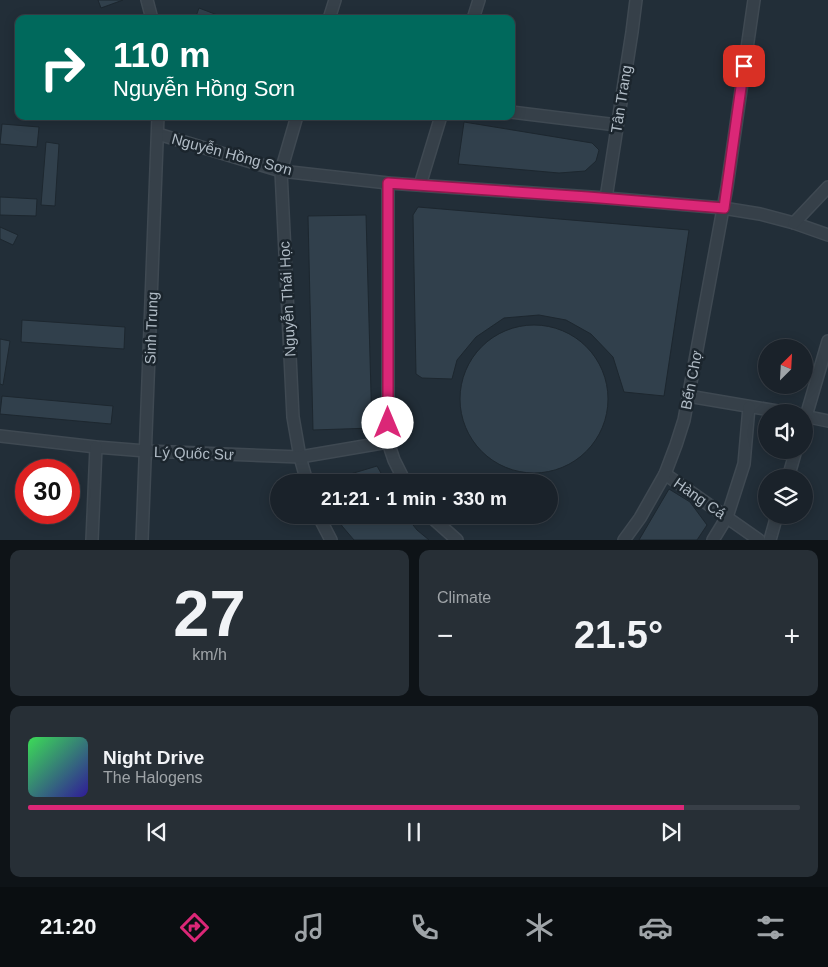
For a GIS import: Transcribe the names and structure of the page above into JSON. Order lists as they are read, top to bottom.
{
  "streets": {
    "street": [
      "Tân Trang",
      "Nguyễn Hồng Sơn",
      "Nguyễn Thái Học",
      "Sinh Trung",
      "Bến Chợ",
      "Lý Quốc Sư",
      "Hàng Cá"
    ]
  },
  "crossings": [
    ["Tân Trang", "Nguyễn Hồng Sơn"],
    ["Nguyễn Hồng Sơn", "Nguyễn Thái Học"],
    ["Nguyễn Hồng Sơn", "Sinh Trung"],
    ["Nguyễn Hồng Sơn", "Bến Chợ"],
    ["Nguyễn Thái Học", "Lý Quốc Sư"],
    ["Sinh Trung", "Lý Quốc Sư"],
    ["Bến Chợ", "Hàng Cá"]
  ],
  "north": "top right",
  "page": {
    "turn": ["110 m", "Nguyễn Hồng Sơn"],
    "limit": "30",
    "trip": "21:21 · 1 min · 330 m",
    "tile": [
      ["27", "km/h"],
      "Climate"
    ],
    "heat": ["−", "21.5°", "+"],
    "song": ["Night Drive", "The Halogens"],
    "tabs": "21:20"
  }
}
